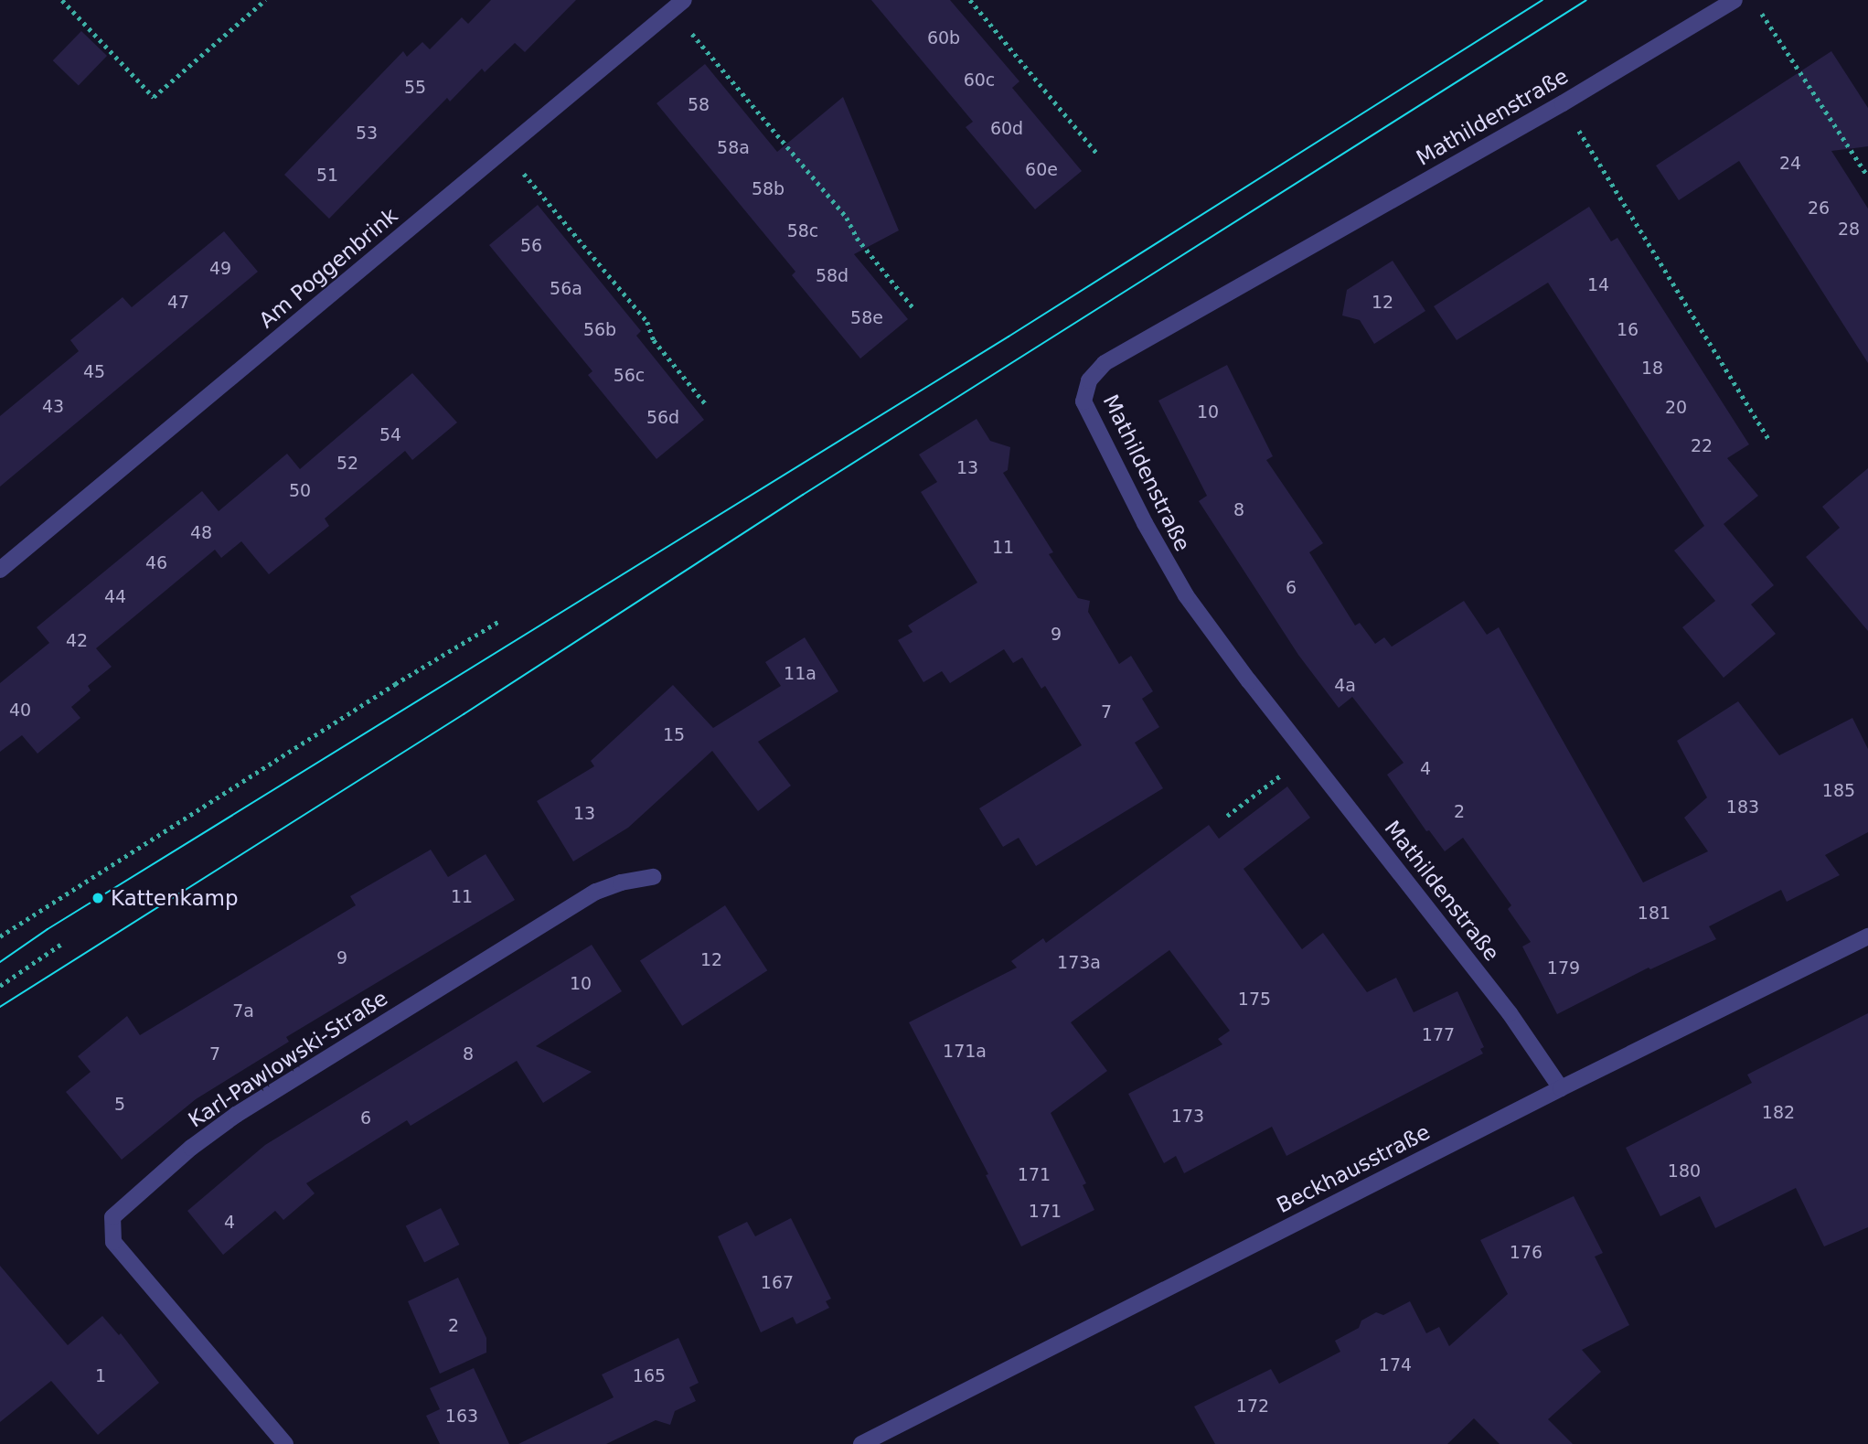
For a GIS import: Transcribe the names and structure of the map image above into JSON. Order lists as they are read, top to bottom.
{
  "streets": {
    "street": [
      "Mathildenstraße",
      "Am Poggenbrink",
      "Karl-Pawlowski-Straße",
      "Beckhausstraße"
    ]
  },
  "crossings": [
    ["Mathildenstraße", "Beckhausstraße"]
  ],
  "places": ["Kattenkamp"],
  "house_numbers": [
    "60b",
    "60c",
    "55",
    "58",
    "60d",
    "53",
    "58a",
    "24",
    "60e",
    "51",
    "58b",
    "26",
    "28",
    "58c",
    "56",
    "49",
    "58d",
    "14",
    "56a",
    "47",
    "12",
    "58e",
    "56b",
    "16",
    "18",
    "45",
    "56c",
    "43",
    "20",
    "10",
    "56d",
    "54",
    "22",
    "52",
    "13",
    "50",
    "8",
    "48",
    "11",
    "46",
    "6",
    "44",
    "9",
    "42",
    "11a",
    "4a",
    "40",
    "7",
    "15",
    "4",
    "185",
    "183",
    "2",
    "13",
    "11",
    "181",
    "9",
    "12",
    "173a",
    "179",
    "10",
    "175",
    "7a",
    "177",
    "171a",
    "7",
    "8",
    "5",
    "182",
    "173",
    "6",
    "180",
    "171",
    "171",
    "4",
    "176",
    "167",
    "2",
    "174",
    "1",
    "165",
    "172",
    "163"
  ]
}
